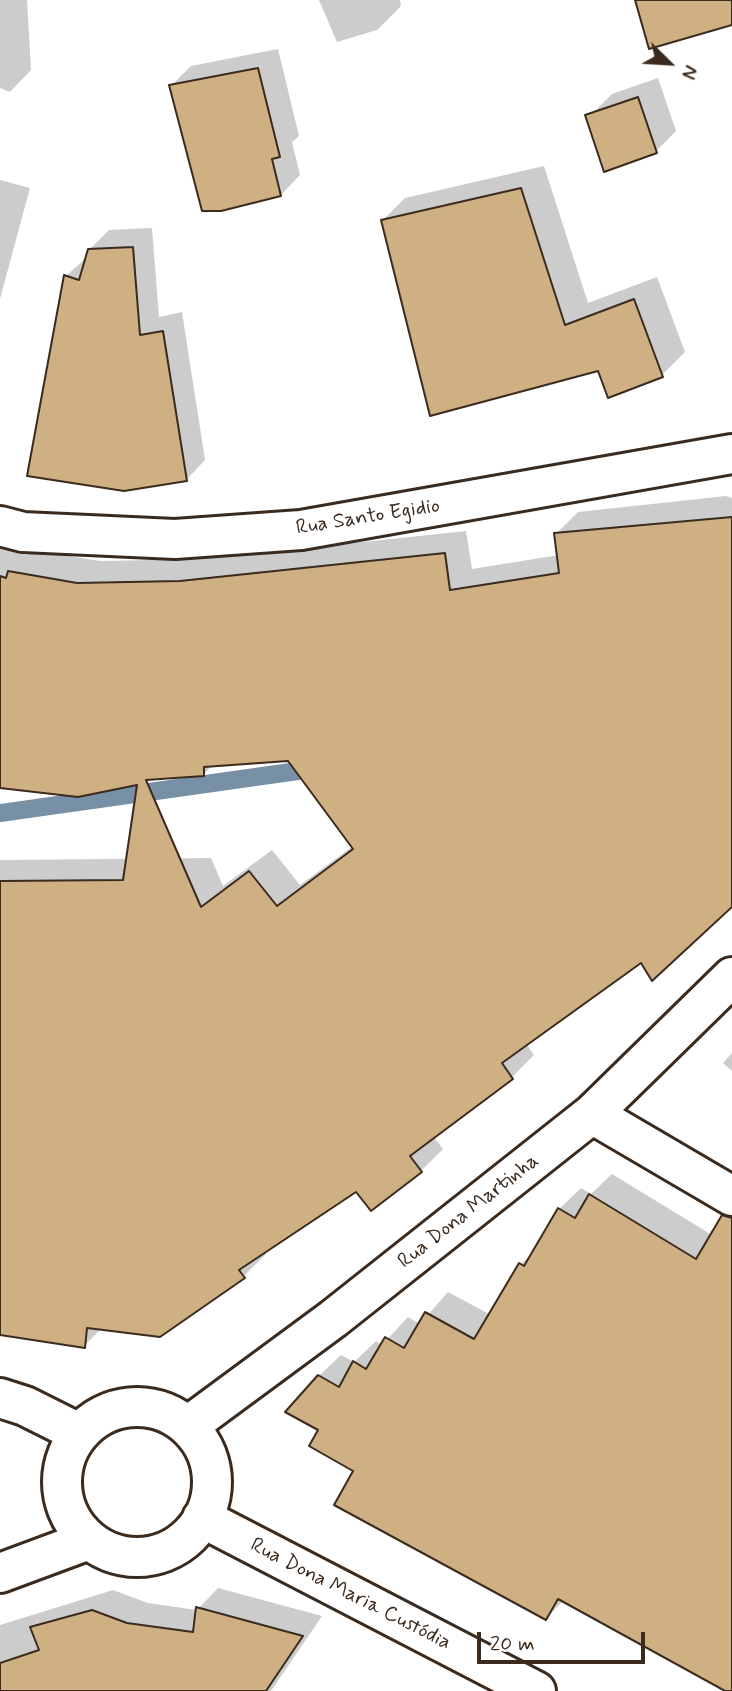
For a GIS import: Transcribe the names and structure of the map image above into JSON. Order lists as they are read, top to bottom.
{
  "streets": {
    "street": ["Rua Santo Egidio", "Rua Dona Martinha", "Rua Dona Maria Custódia"]
  },
  "crossings": [
    ["Rua Dona Martinha", "Rua Dona Maria Custódia"]
  ],
  "scale_bar": "20 m",
  "north": "bottom right"
}
